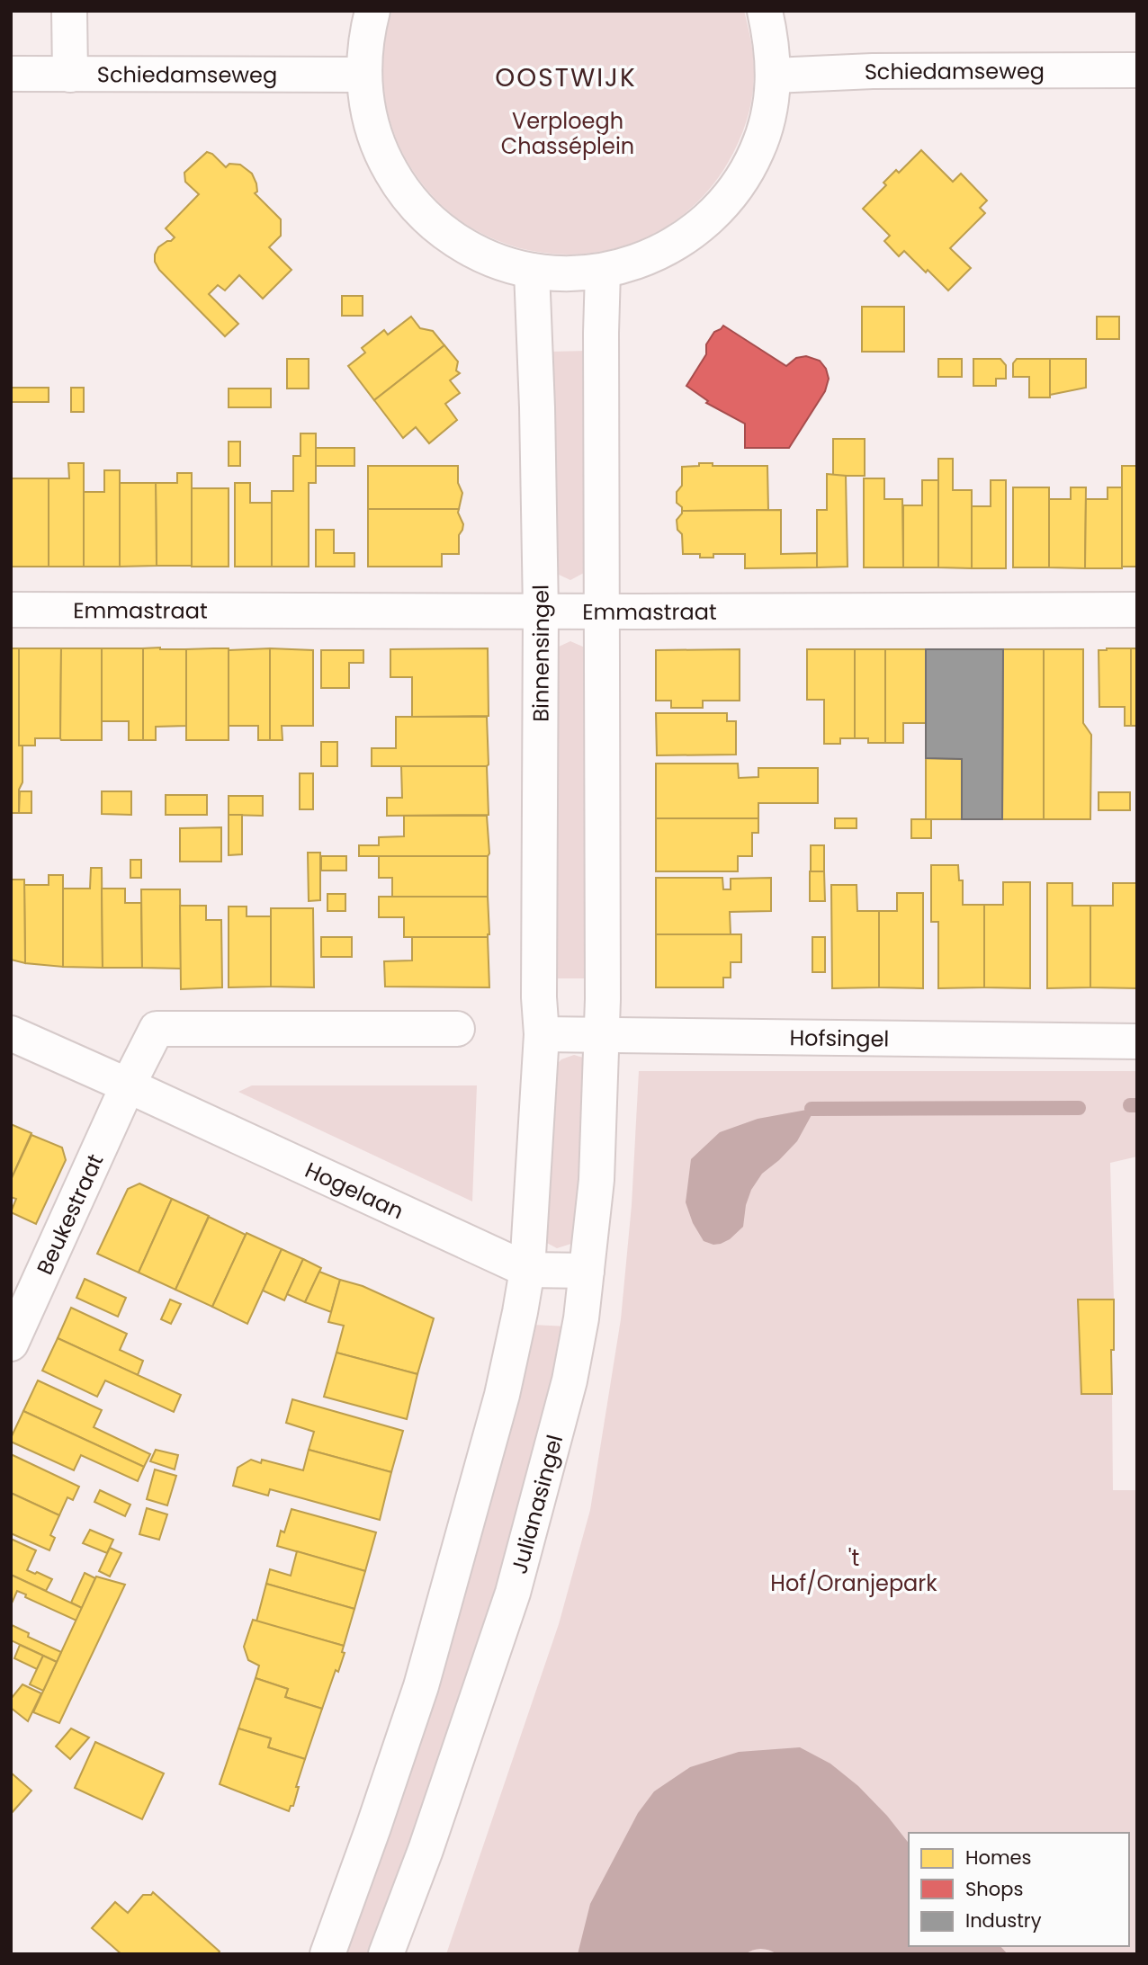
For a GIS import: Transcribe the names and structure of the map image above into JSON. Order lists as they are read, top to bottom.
{
  "streets": {
    "street": [
      "Schiedamseweg",
      "Emmastraat",
      "Binnensingel",
      "Hofsingel",
      "Hogelaan",
      "Beukestraat",
      "Julianasingel"
    ]
  },
  "crossings": [
    ["Emmastraat", "Binnensingel"],
    ["Binnensingel", "Hofsingel"],
    ["Hofsingel", "Julianasingel"],
    ["Hogelaan", "Beukestraat"],
    ["Hogelaan", "Julianasingel"]
  ],
  "districts": ["OOSTWIJK"],
  "parks": ["Verploegh Chasséplein", "'t Hof/Oranjepark"],
  "legend": ["Homes", "Shops", "Industry"]
}
